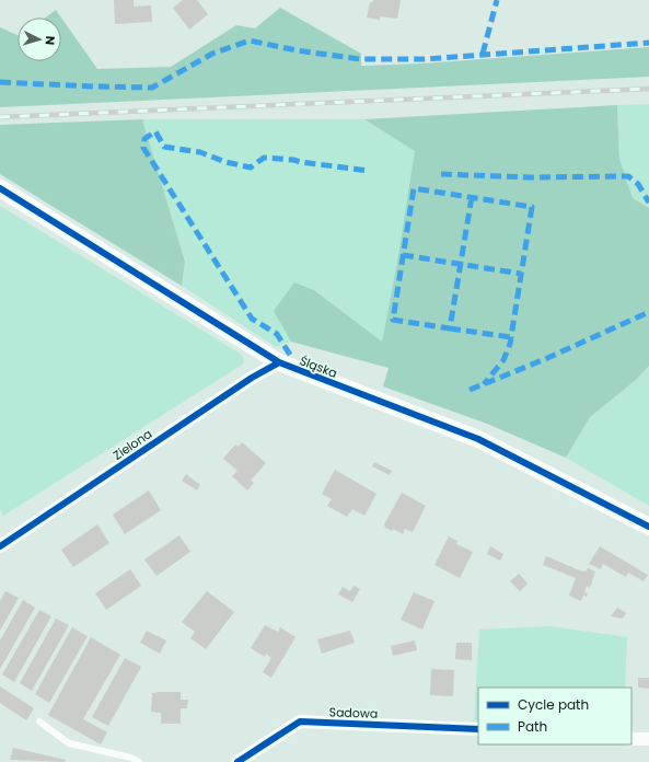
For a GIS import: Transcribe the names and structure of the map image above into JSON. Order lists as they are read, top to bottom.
{
  "streets": {
    "street": ["Śląska", "Zielona", "Sadowa"]
  },
  "crossings": [
    ["Śląska", "Zielona"]
  ],
  "legend": ["Cycle path", "Path"],
  "north": "right"
}
